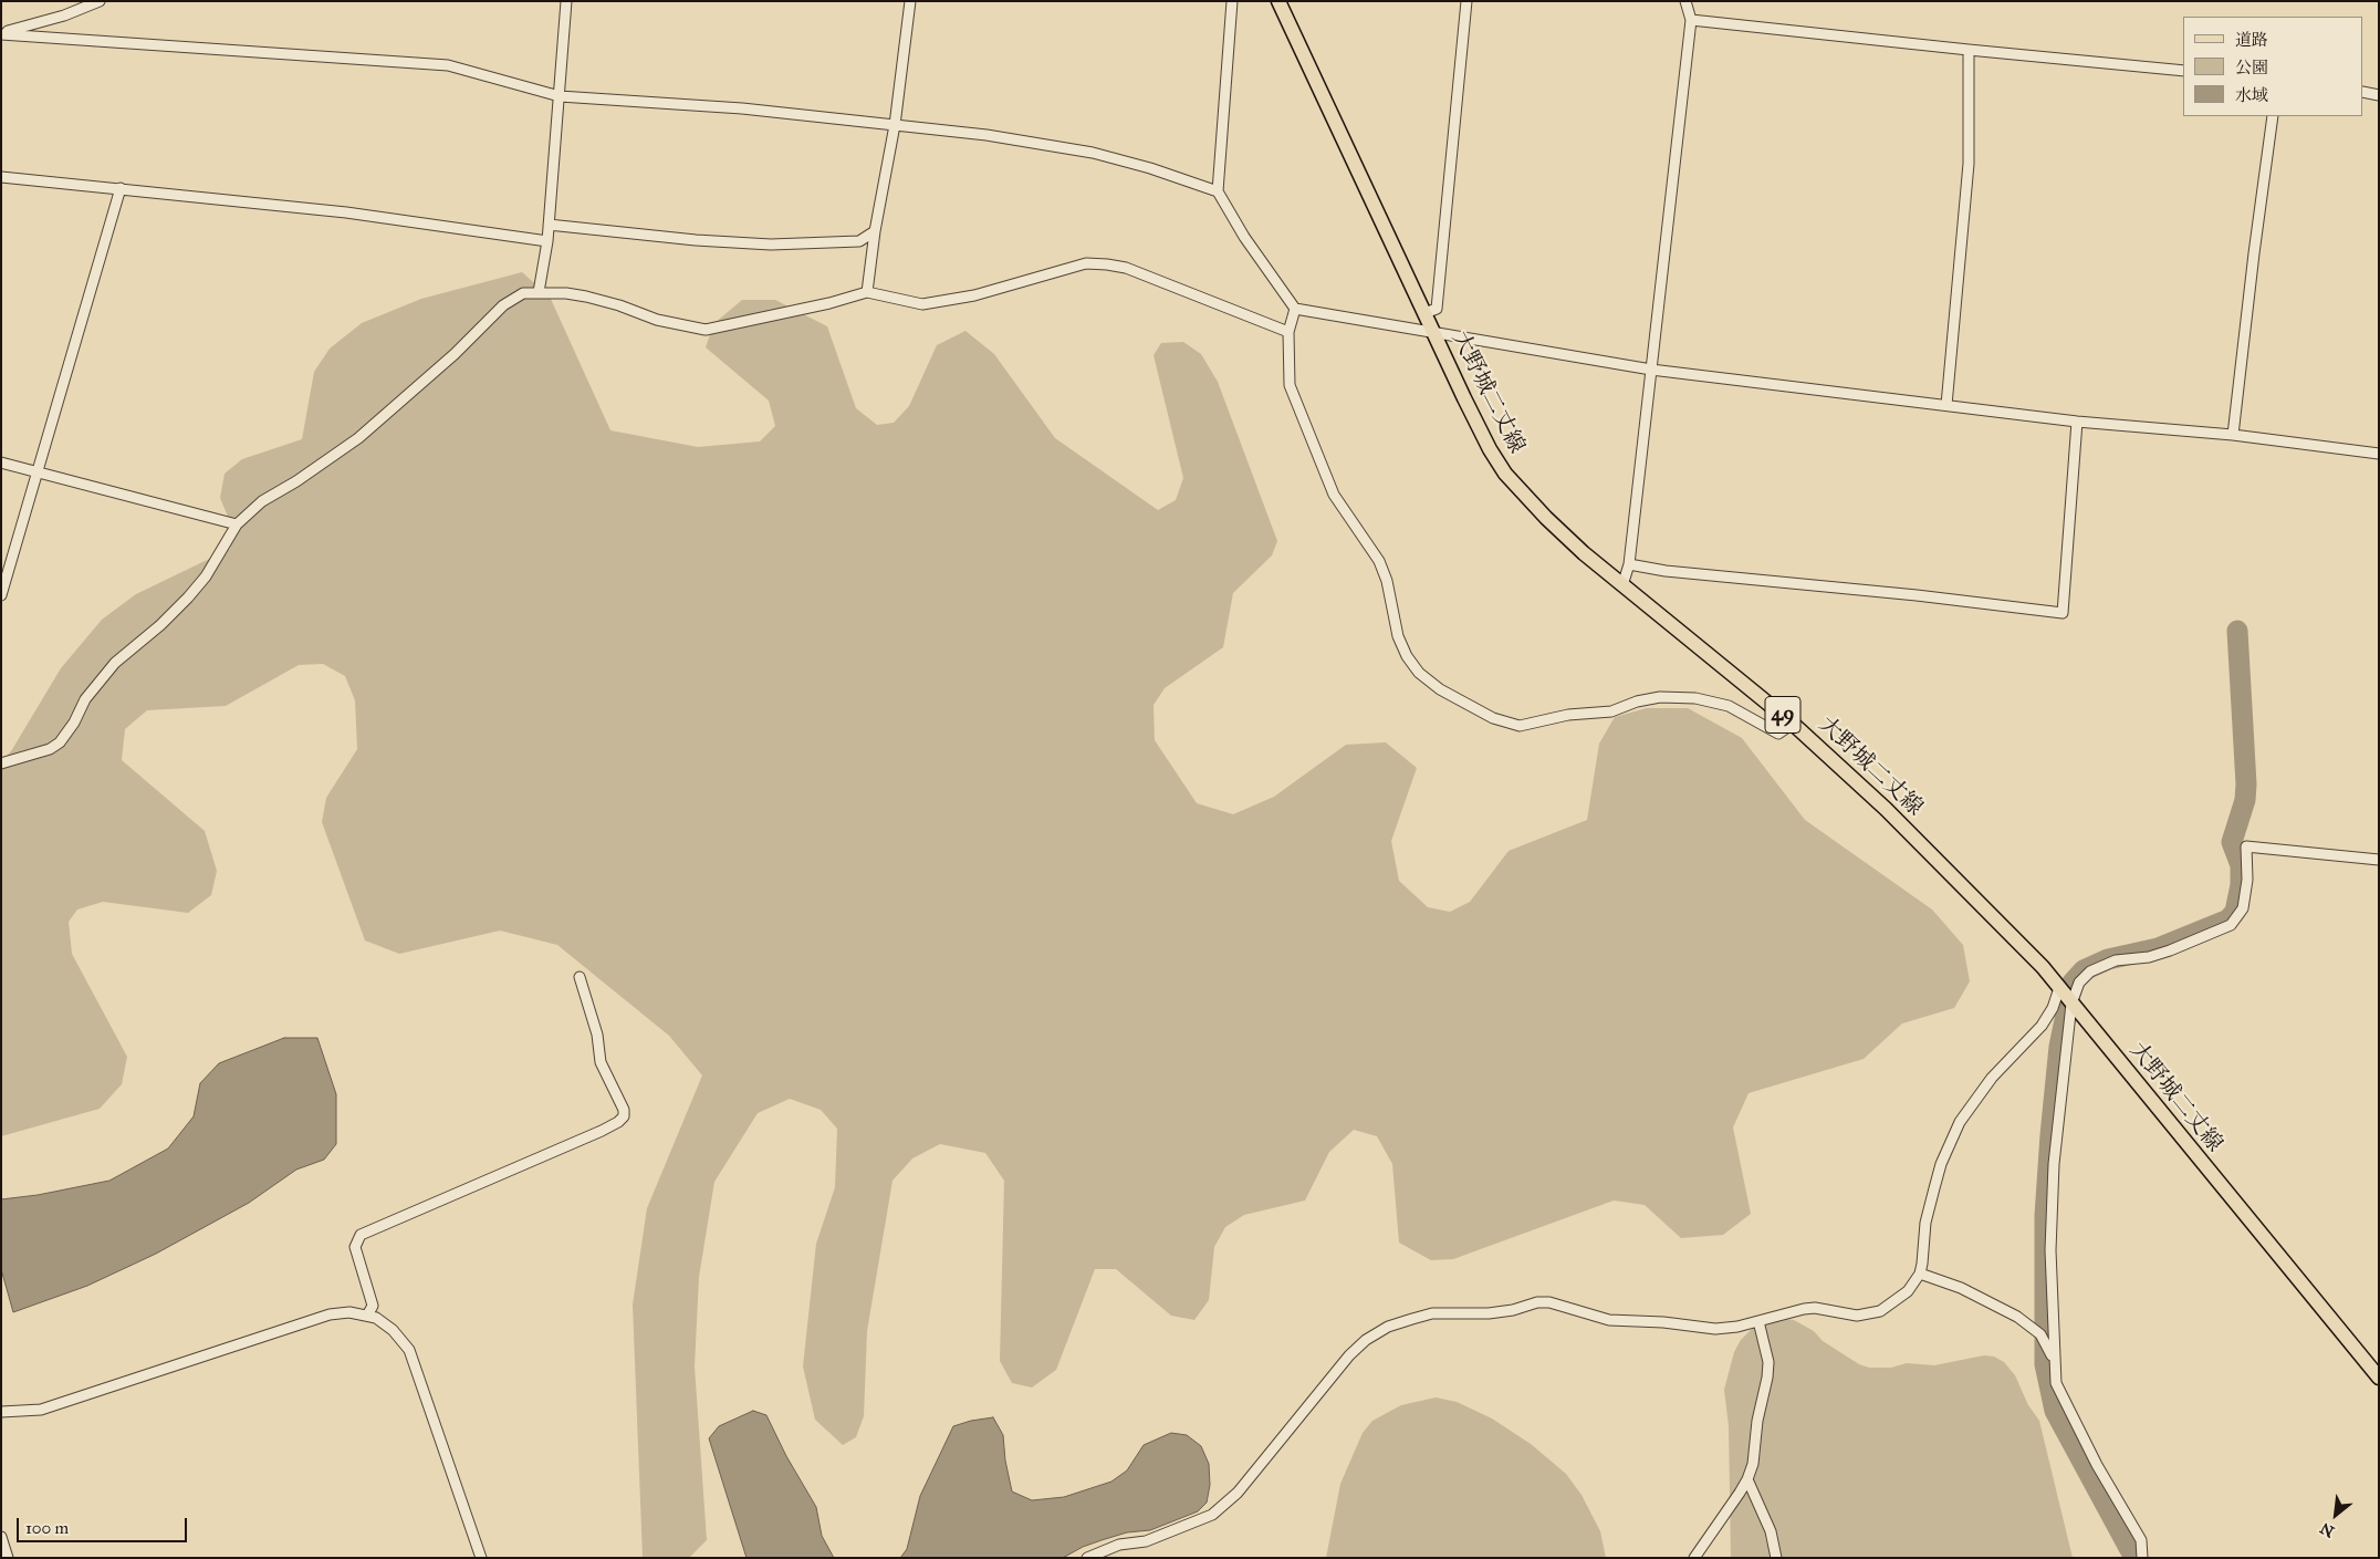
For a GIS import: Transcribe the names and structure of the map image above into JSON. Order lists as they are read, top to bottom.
{
  "streets": {
    "main road": ["大野城二丈線", "49"]
  },
  "legend": ["道路", "公園", "水域"],
  "scale_bar": "100 m",
  "north": "bottom left"
}
